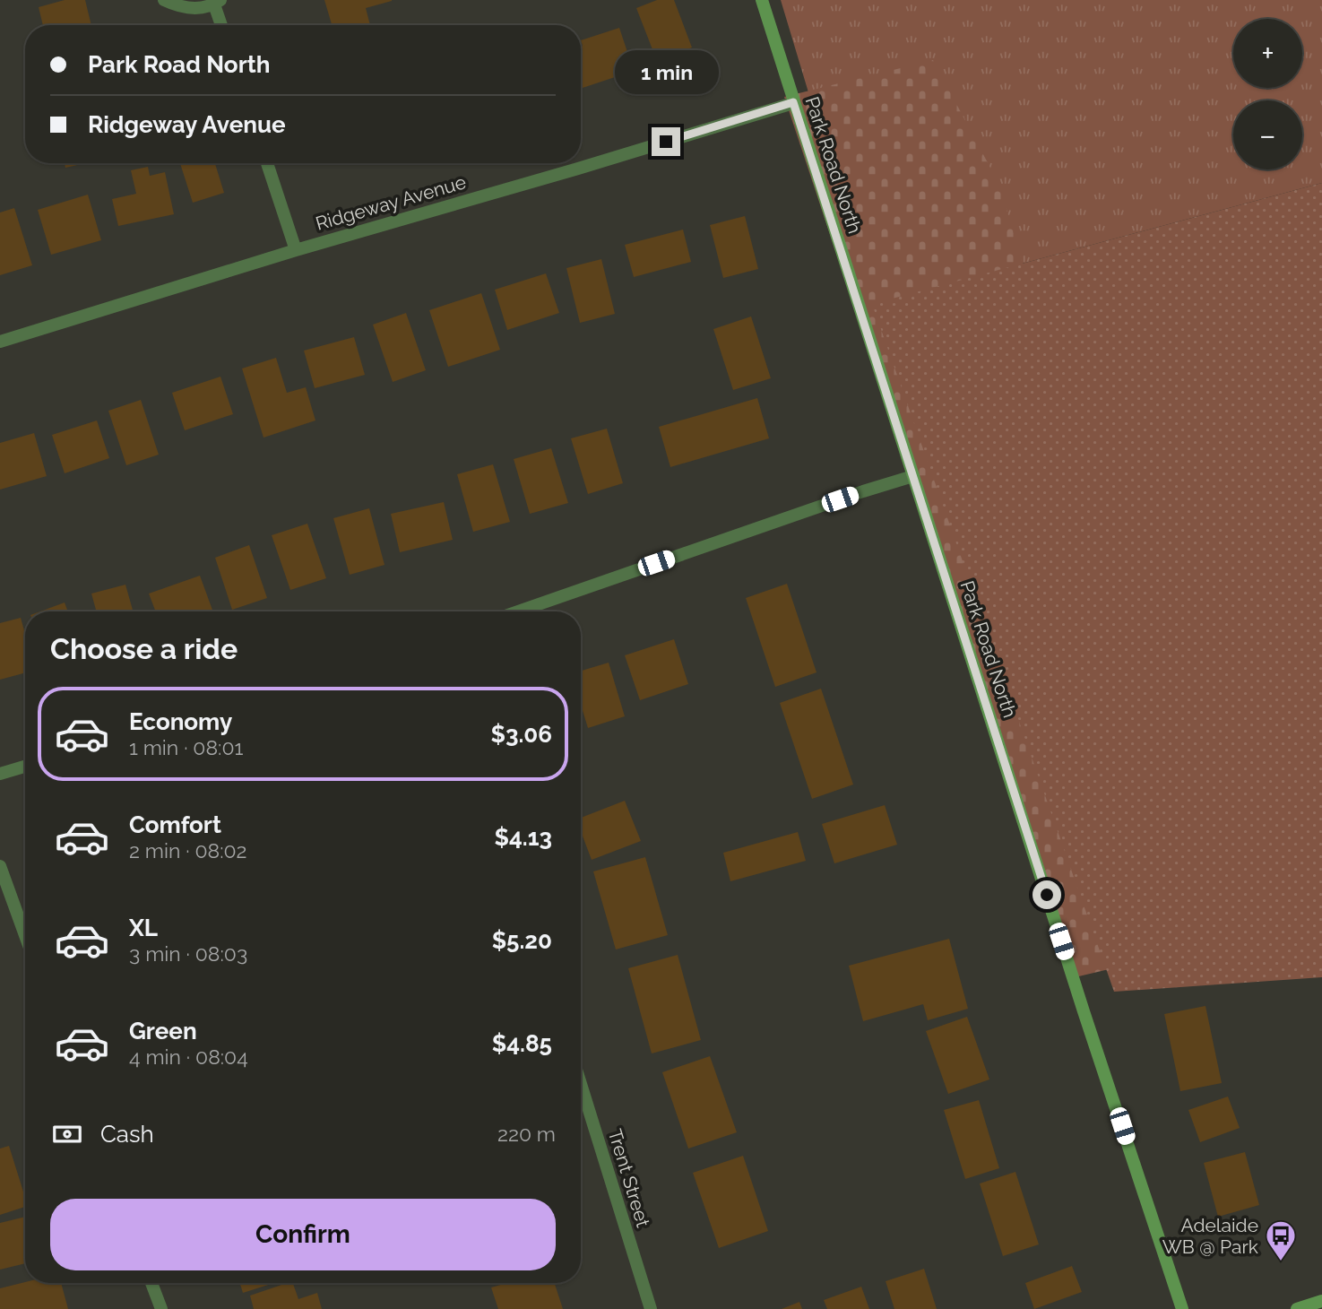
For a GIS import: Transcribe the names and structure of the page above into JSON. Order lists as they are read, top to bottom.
{
  "streets": {
    "main road": ["Park Road North"],
    "street": ["Ridgeway Avenue", "Trent Street"]
  },
  "crossings": [
    ["Park Road North", "Ridgeway Avenue"]
  ],
  "places": {
    "bus stop": ["Adelaide WB @ Park"]
  },
  "page": {
    "map_buttons": ["+", "−"],
    "banner": ["Park Road North", "Ridgeway Avenue"],
    "bubble": "1 min",
    "heading": "Choose a ride",
    "list": [
      {
        "name": "Economy",
        "note": "1 min · 08:01",
        "value": "$3.06"
      },
      {
        "name": "Comfort",
        "note": "2 min · 08:02",
        "value": "$4.13"
      },
      {
        "name": "XL",
        "note": "3 min · 08:03",
        "value": "$5.20"
      },
      {
        "name": "Green",
        "note": "4 min · 08:04",
        "value": "$4.85"
      }
    ],
    "pay": ["Cash", "220 m"],
    "buttons": "Confirm"
  }
}
